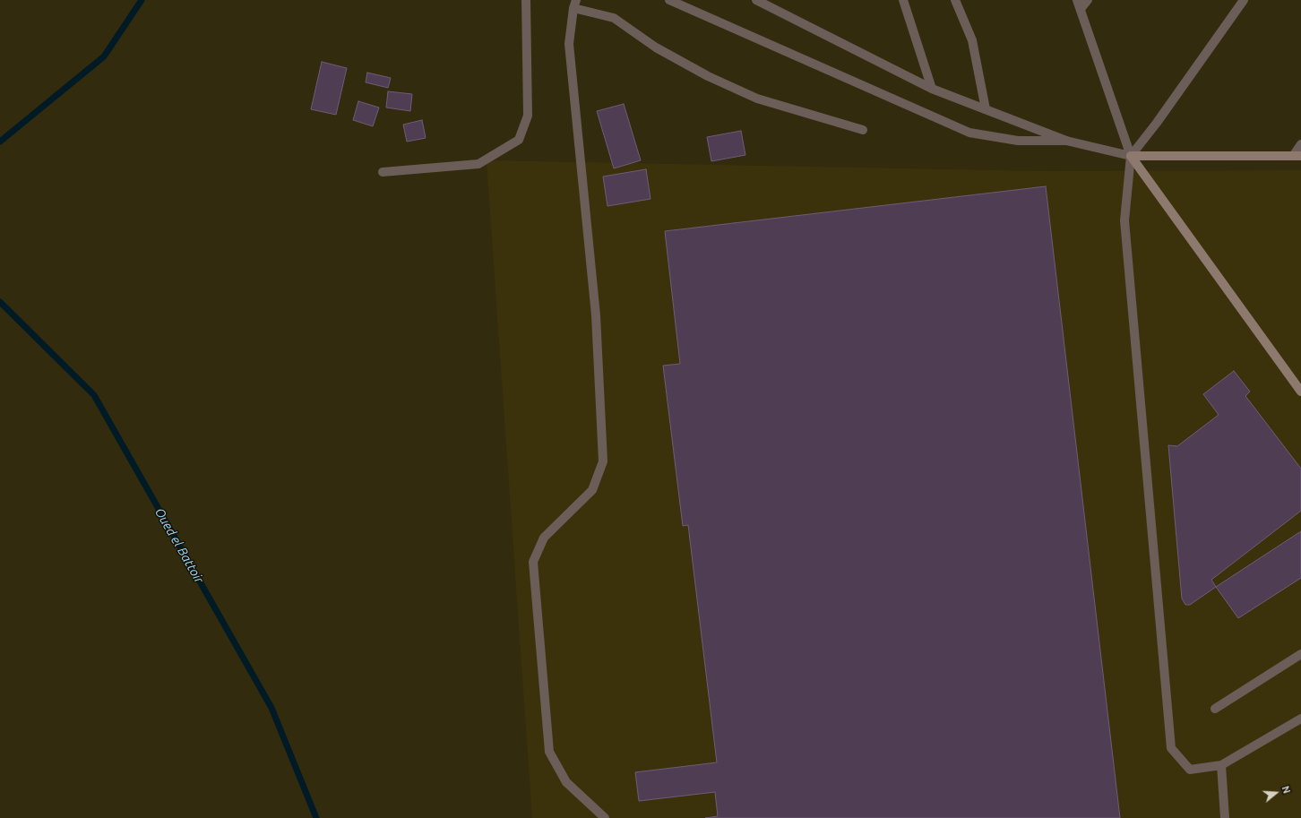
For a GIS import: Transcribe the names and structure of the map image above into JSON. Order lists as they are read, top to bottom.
{
  "water": ["Oued el Battoir"],
  "north": "right"
}
